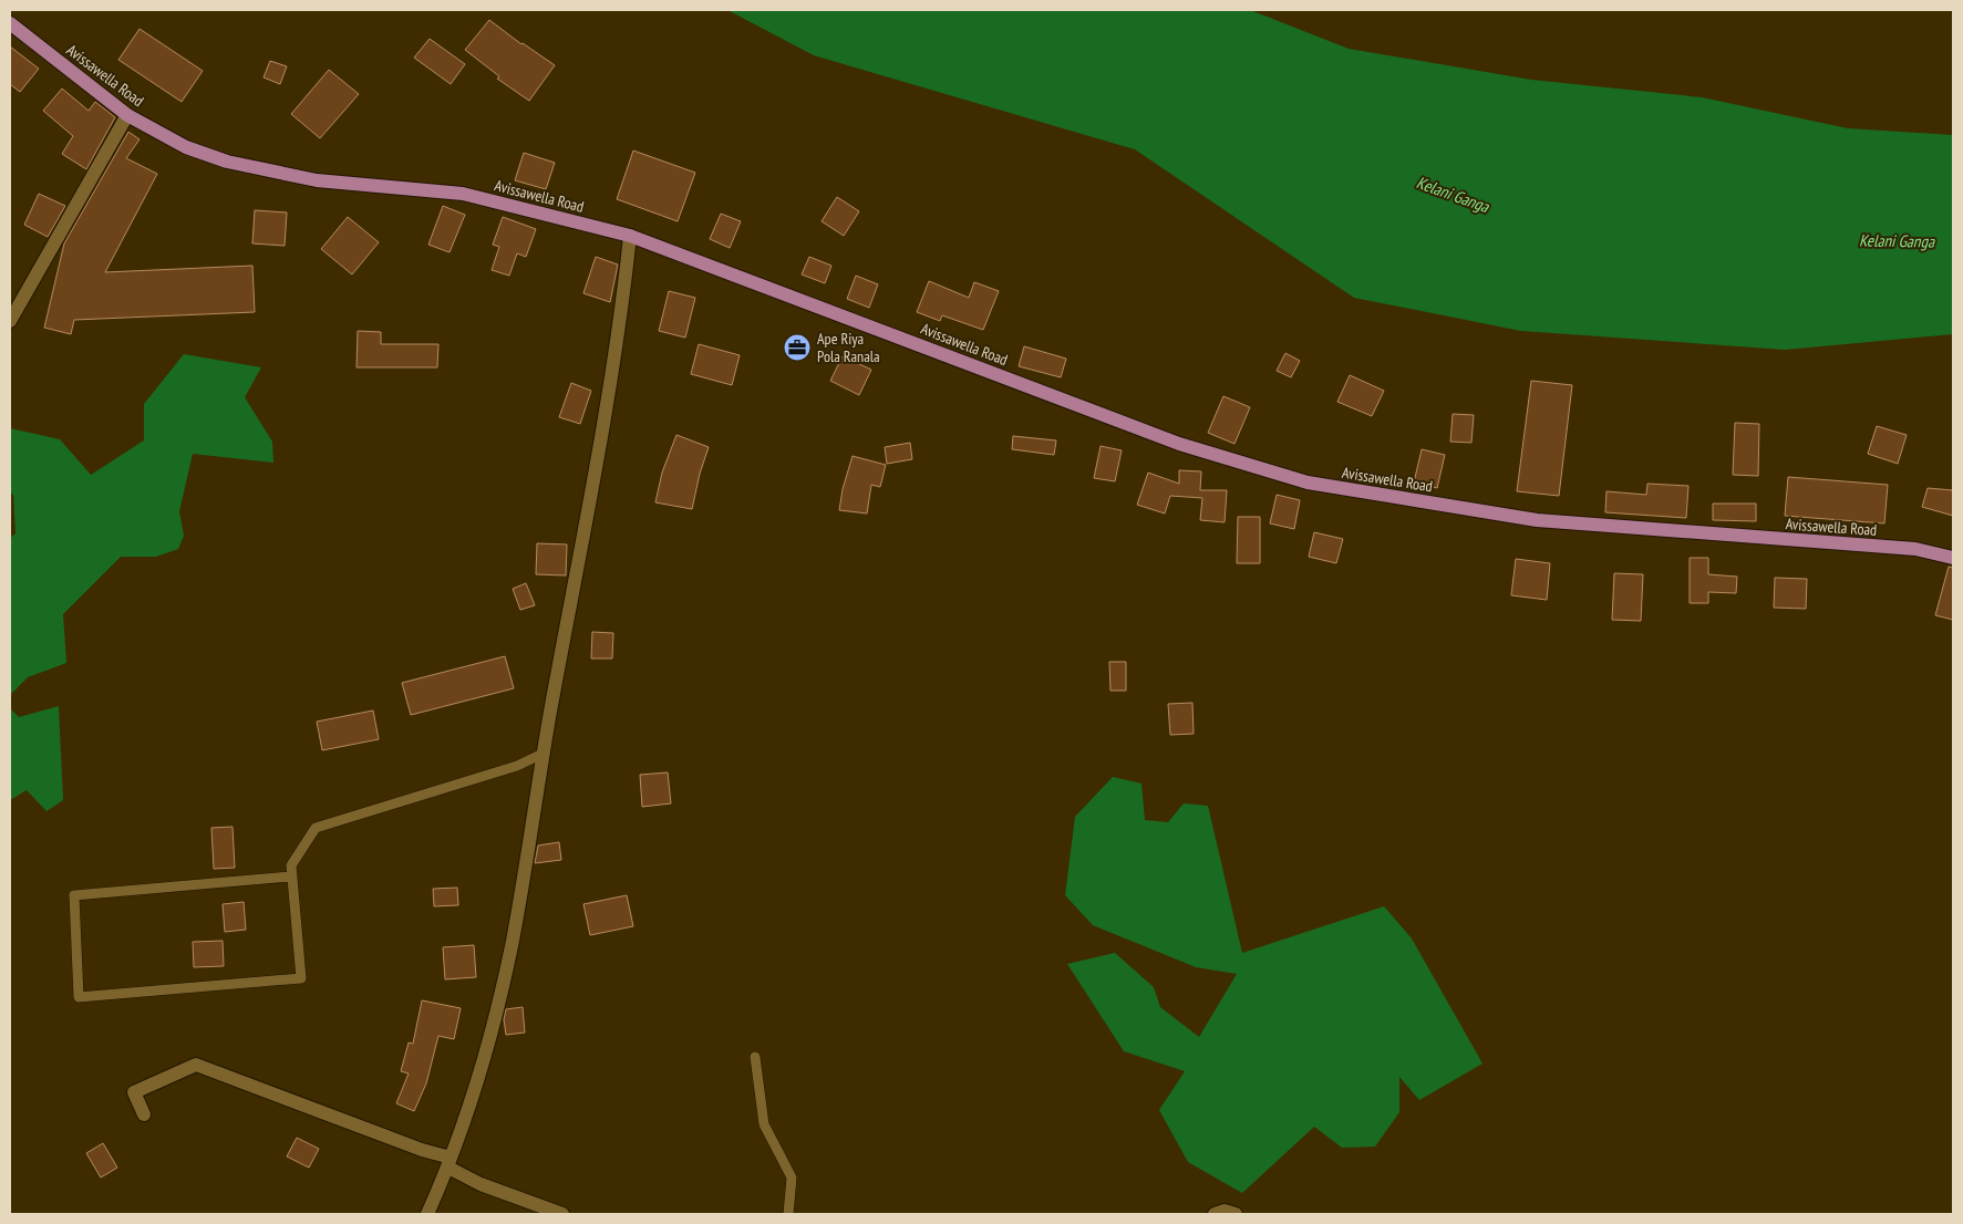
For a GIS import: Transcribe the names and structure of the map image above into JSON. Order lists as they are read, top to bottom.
{
  "streets": {
    "main road": ["Avissawella Road"]
  },
  "water": ["Kelani Ganga"],
  "places": {
    "office": ["Ape Riya Pola Ranala"]
  }
}
